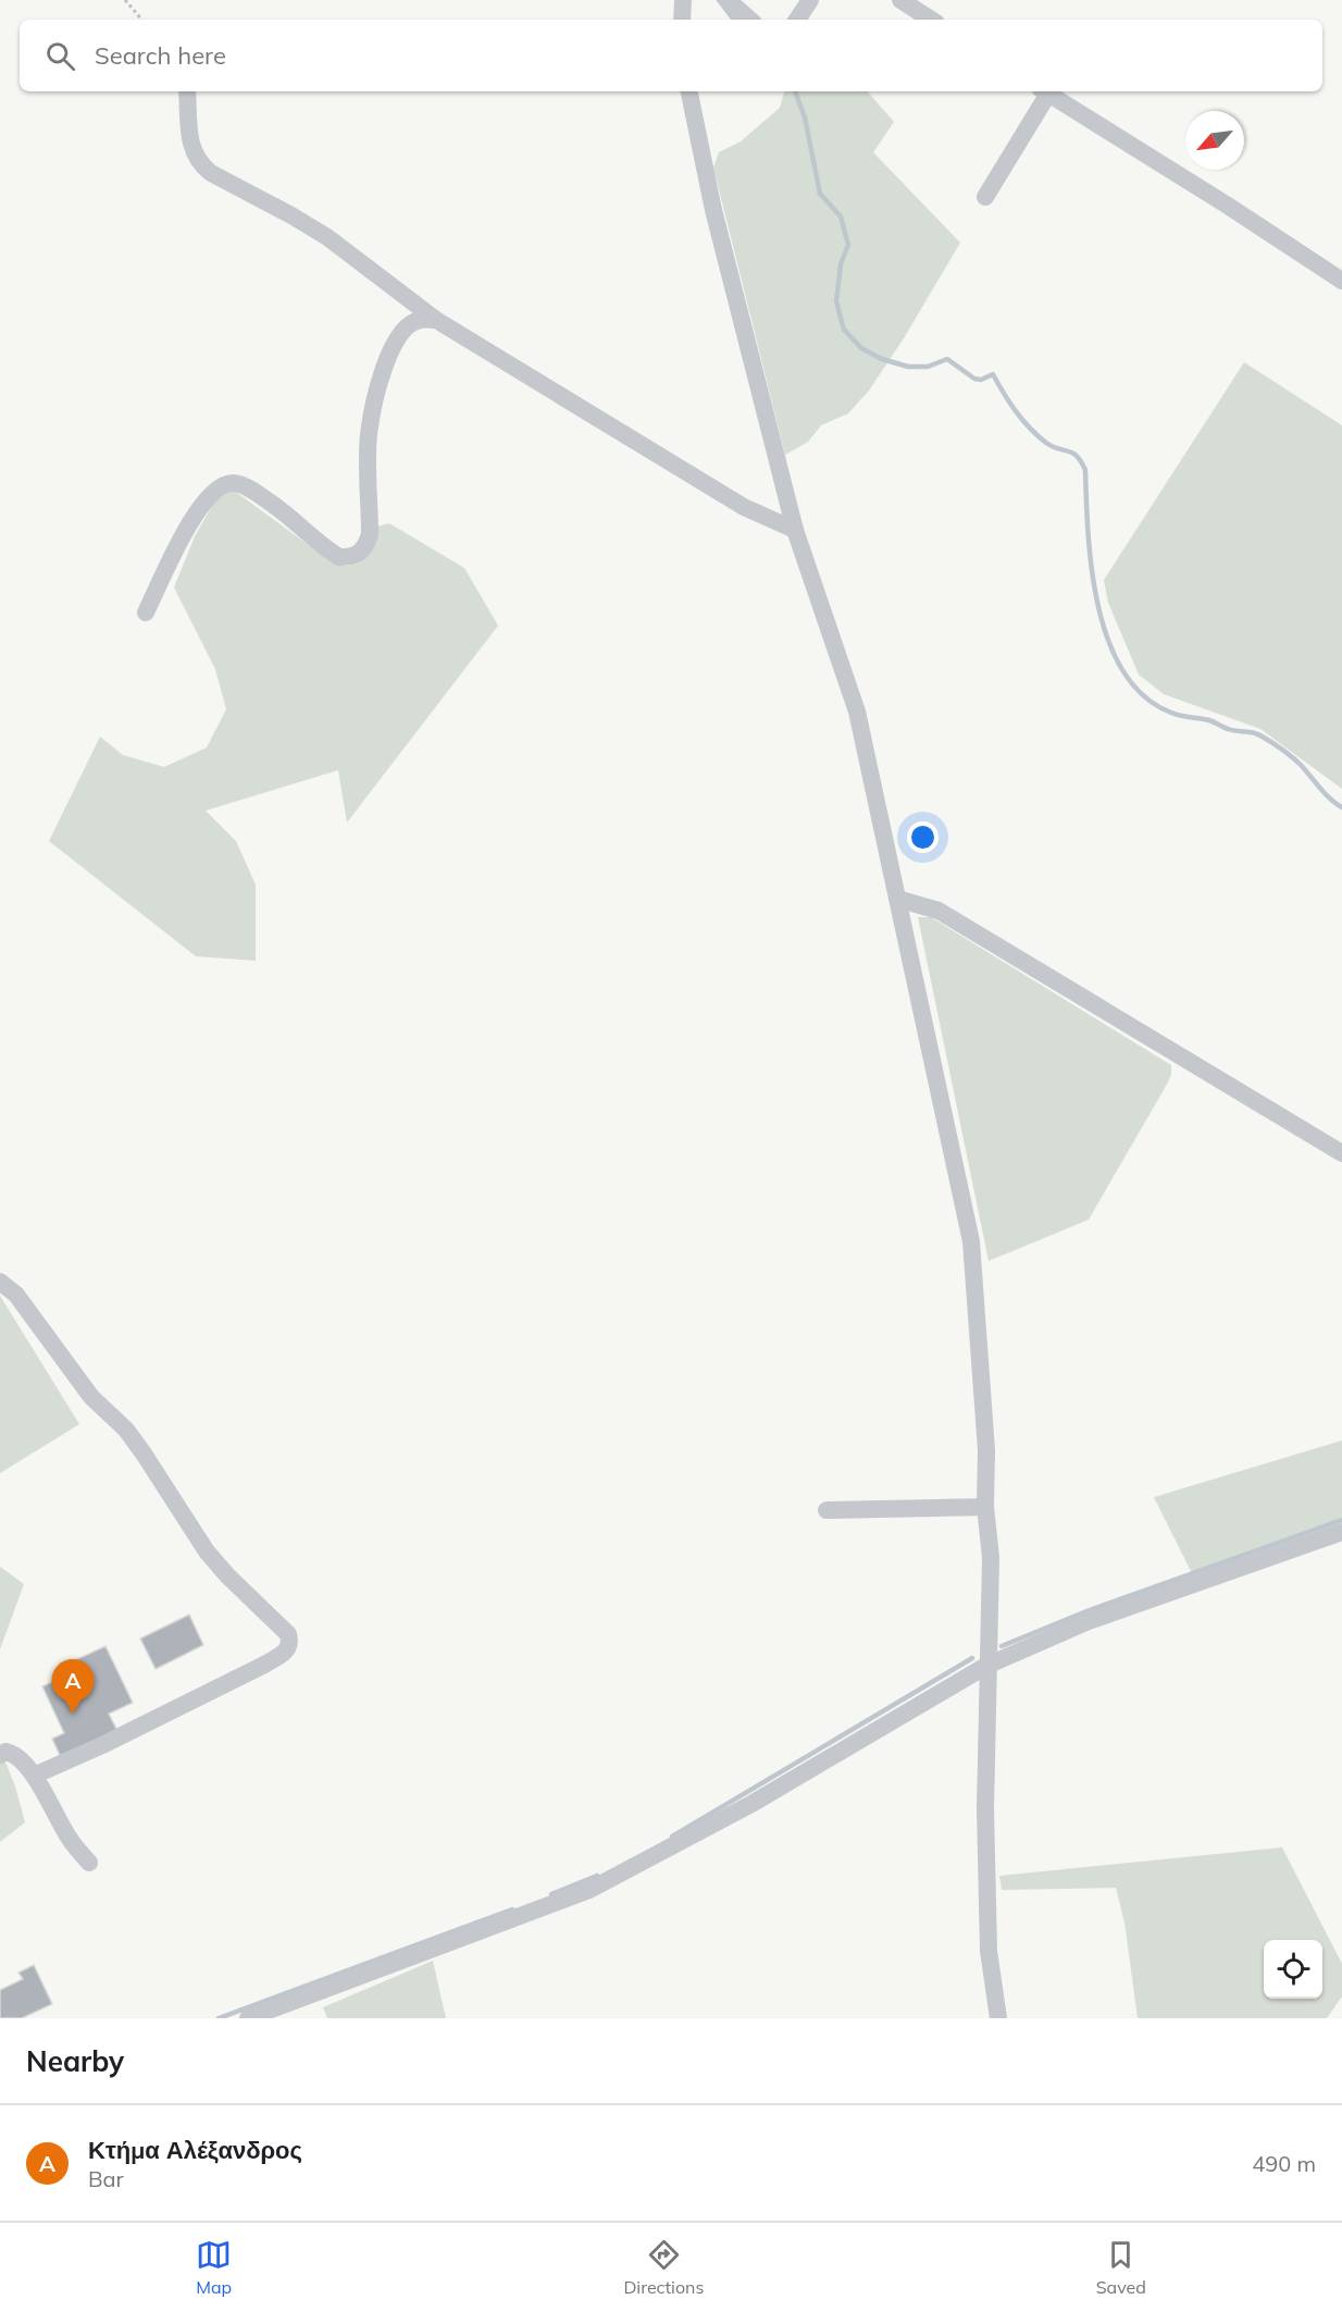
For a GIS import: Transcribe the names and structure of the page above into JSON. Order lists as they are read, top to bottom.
{
  "north": "bottom left",
  "page": {
    "search": "Search here",
    "pins": "A",
    "heading": "Nearby",
    "list": [
      {
        "mark": "A",
        "name": "Κτήμα Αλέξανδρος",
        "note": "Bar",
        "value": "490 m"
      }
    ],
    "nav": ["Map", "Directions", "Saved"]
  }
}
